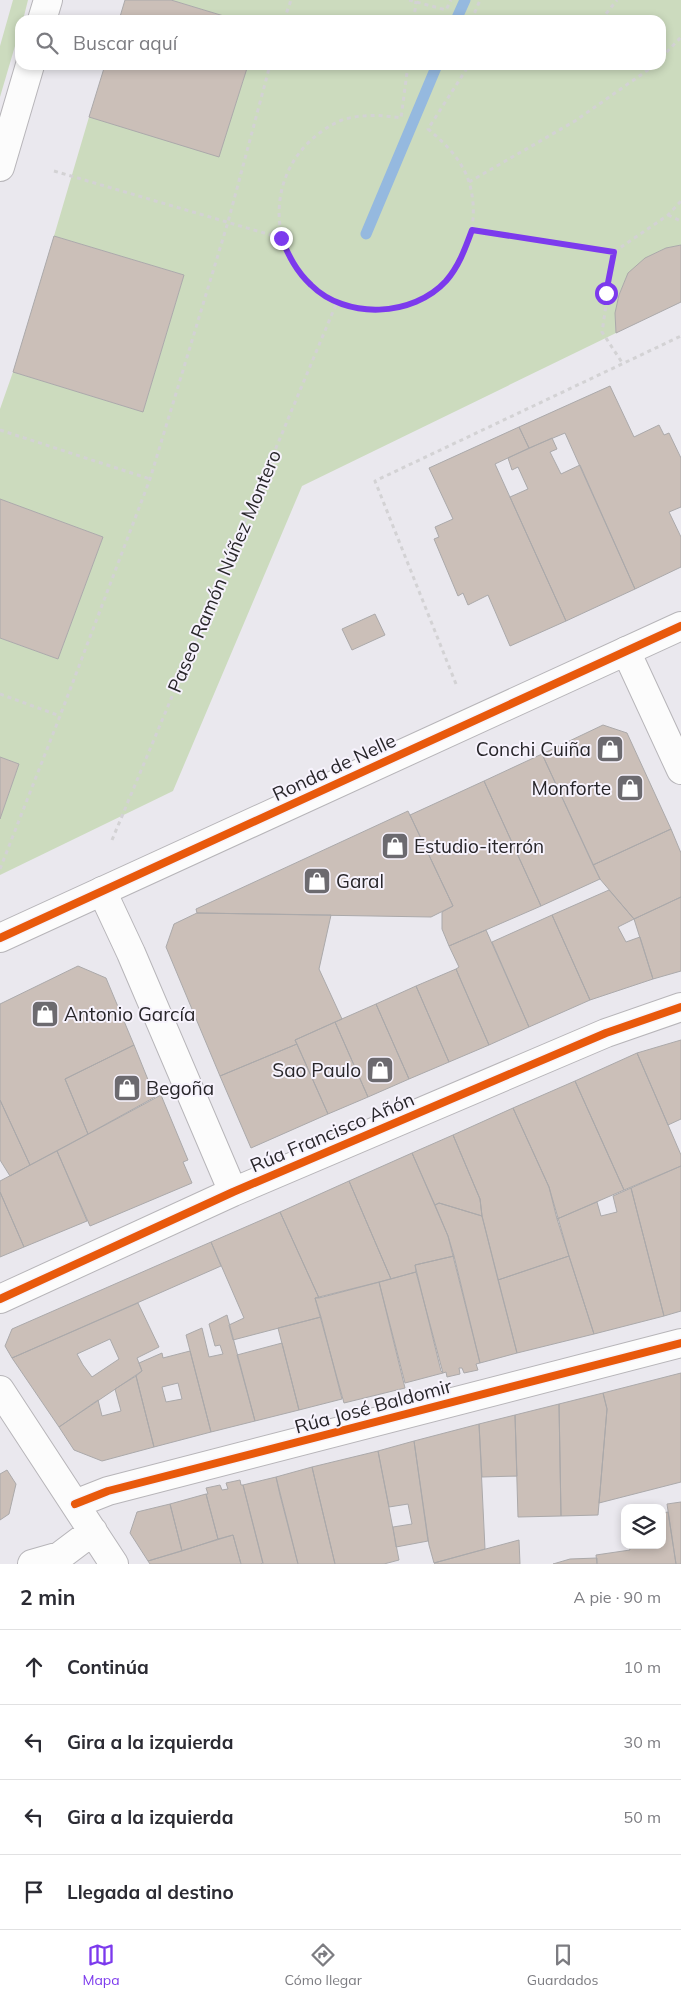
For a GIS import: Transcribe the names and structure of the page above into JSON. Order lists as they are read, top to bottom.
{
  "streets": {
    "street": ["Ronda de Nelle", "Rúa Francisco Añón", "Rúa José Baldomir"],
    "path": ["Paseo Ramón Núñez Montero"]
  },
  "places": {
    "shop": [
      "Conchi Cuiña",
      "Monforte",
      "Estudio-iterrón",
      "Garal",
      "Antonio García",
      "Sao Paulo",
      "Begoña"
    ]
  },
  "page": {
    "search": "Buscar aquí",
    "heading": ["2 min", "A pie · 90 m"],
    "list": [
      ["Continúa", "10 m"],
      ["Gira a la izquierda", "30 m"],
      ["Gira a la izquierda", "50 m"],
      "Llegada al destino"
    ],
    "nav": ["Mapa", "Cómo llegar", "Guardados"]
  }
}
